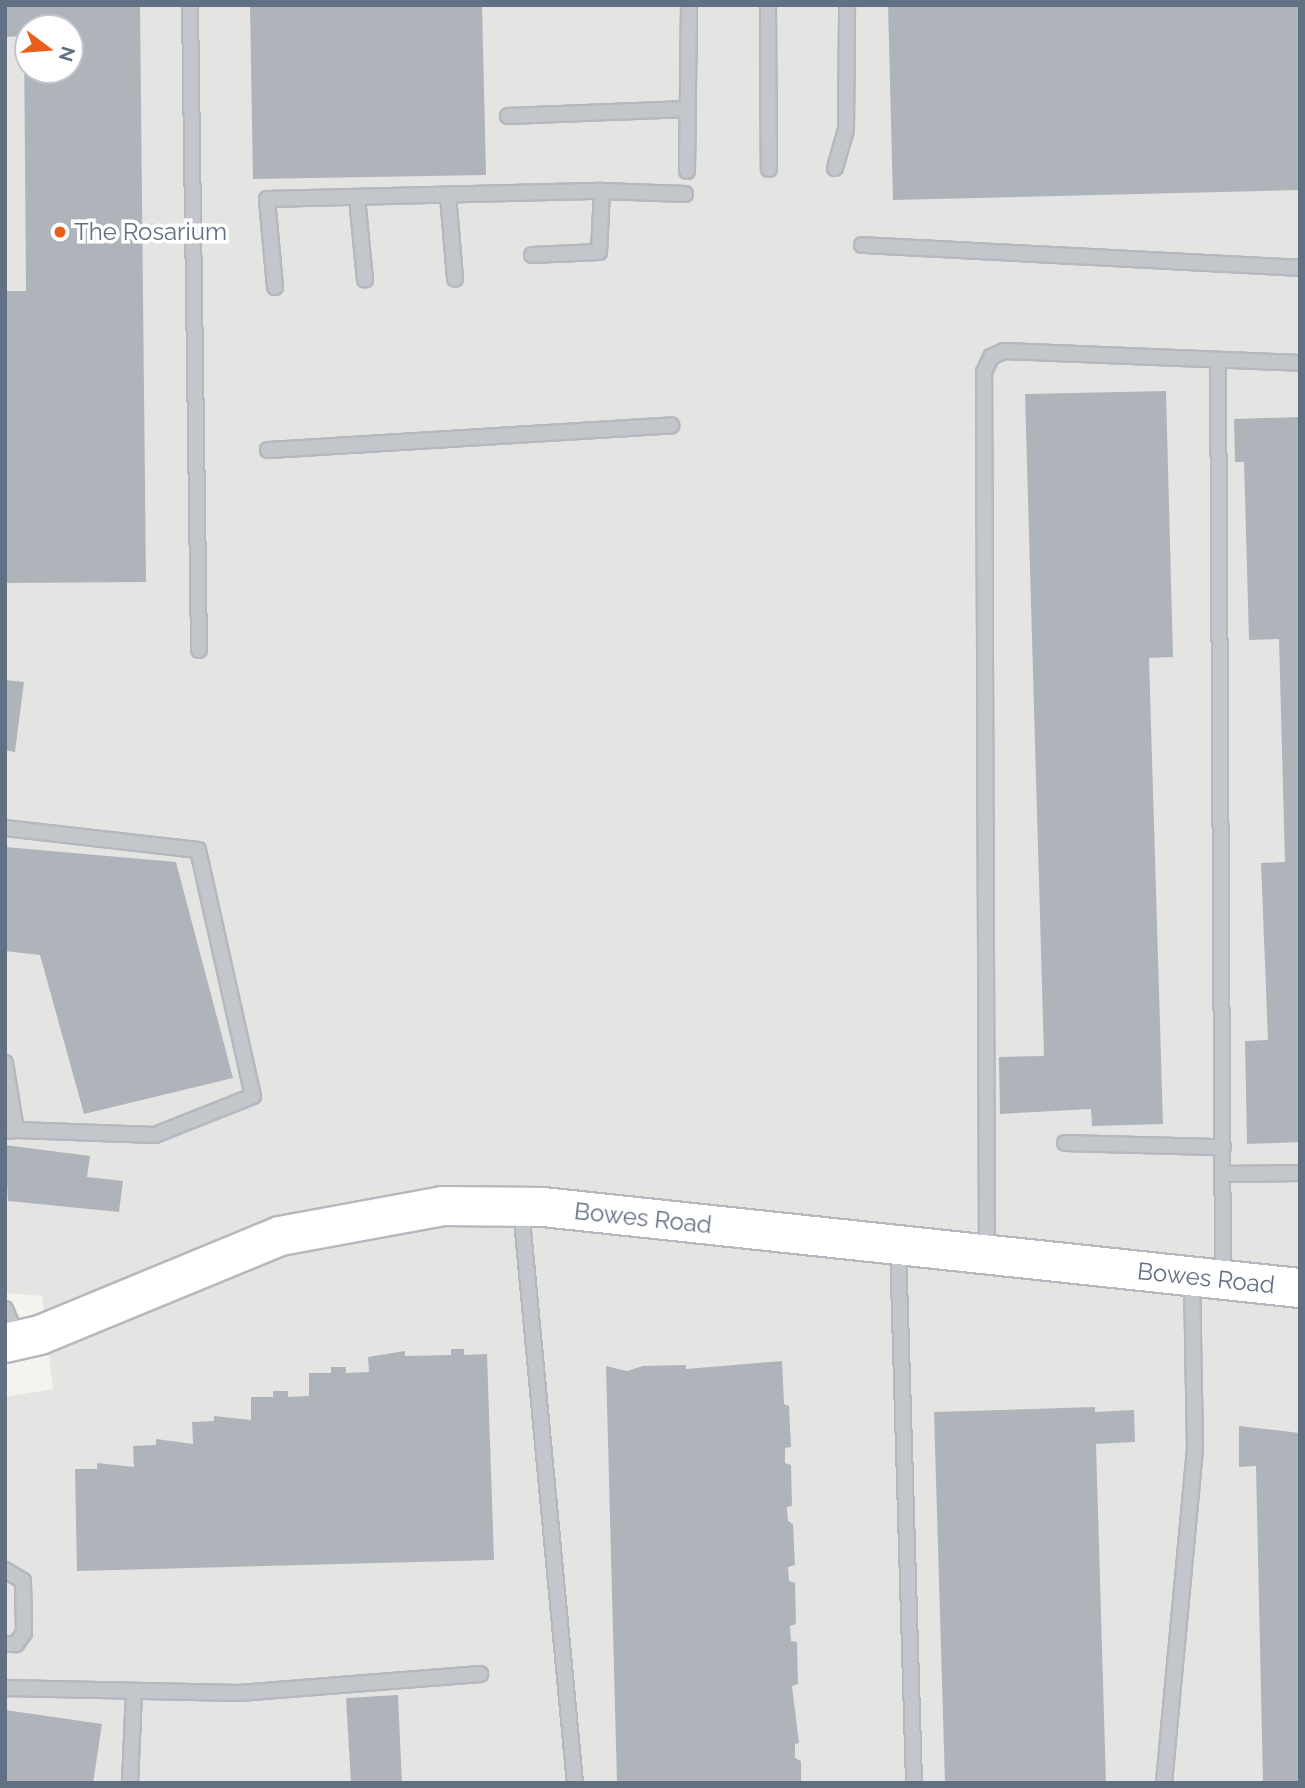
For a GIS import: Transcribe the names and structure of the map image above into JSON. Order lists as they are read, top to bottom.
{
  "streets": {
    "street": ["Bowes Road"]
  },
  "places": ["The Rosarium"],
  "north": "right"
}
